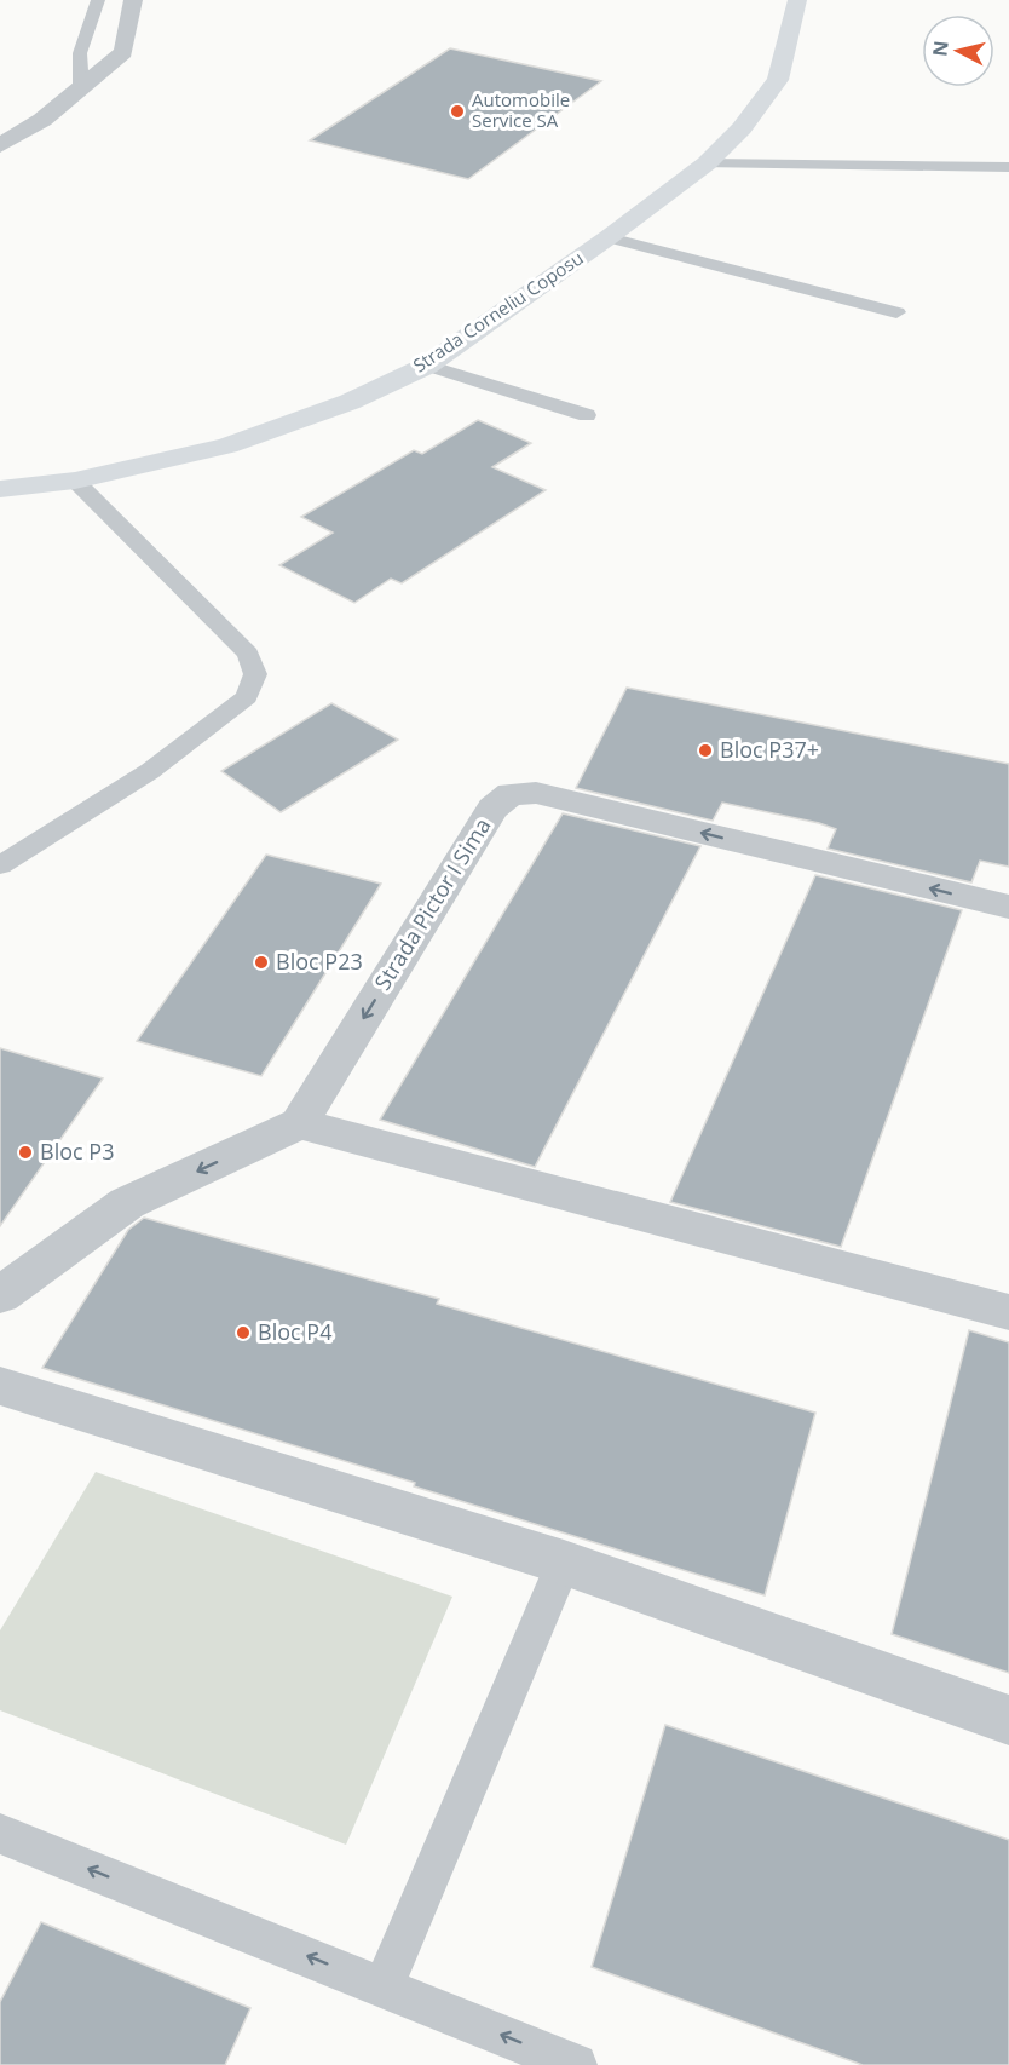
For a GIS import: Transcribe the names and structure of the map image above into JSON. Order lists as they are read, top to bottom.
{
  "streets": {
    "main road": ["Strada Corneliu Coposu"],
    "street": ["Strada Pictor I Sima"]
  },
  "one_way": ["Strada Pictor I Sima"],
  "places": [
    "Automobile Service SA",
    "Bloc P37+",
    "Bloc P23",
    "Bloc P3",
    "Bloc P4"
  ],
  "north": "left"
}
